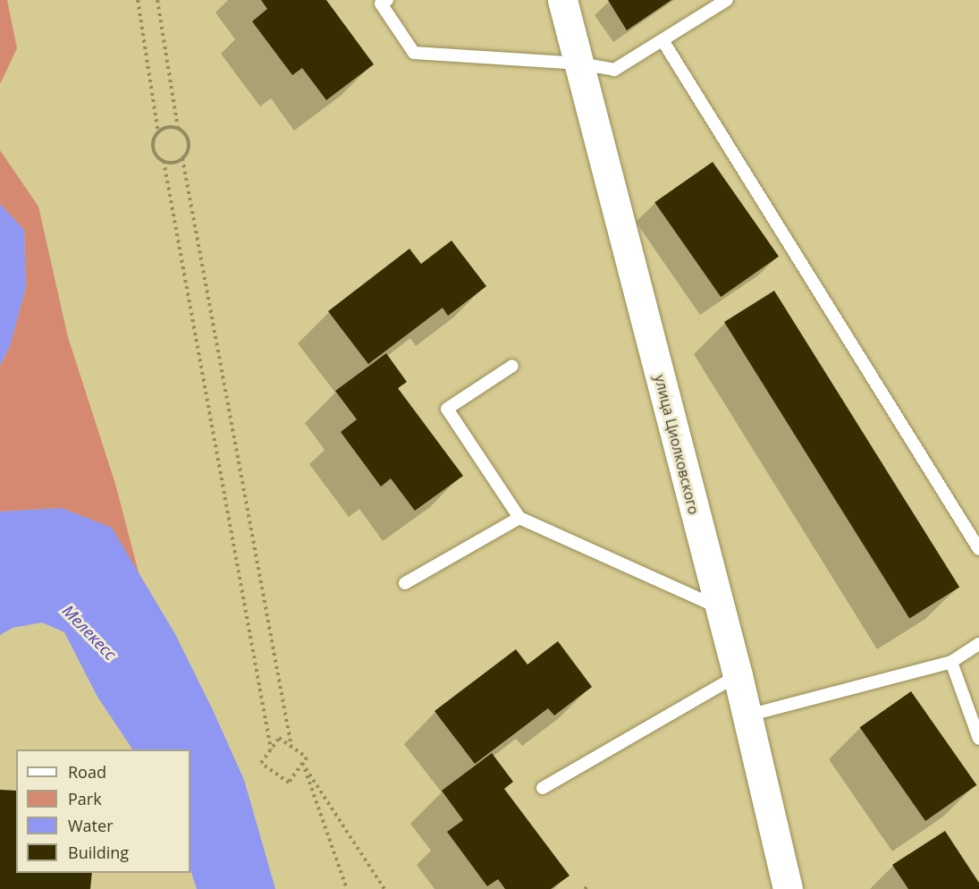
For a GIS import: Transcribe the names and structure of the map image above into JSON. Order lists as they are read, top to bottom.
{
  "streets": {
    "street": ["улица Циолковского"]
  },
  "water": ["Мелекесс"],
  "legend": [
    "Road",
    "Park",
    "Water",
    "Building"
  ]
}
